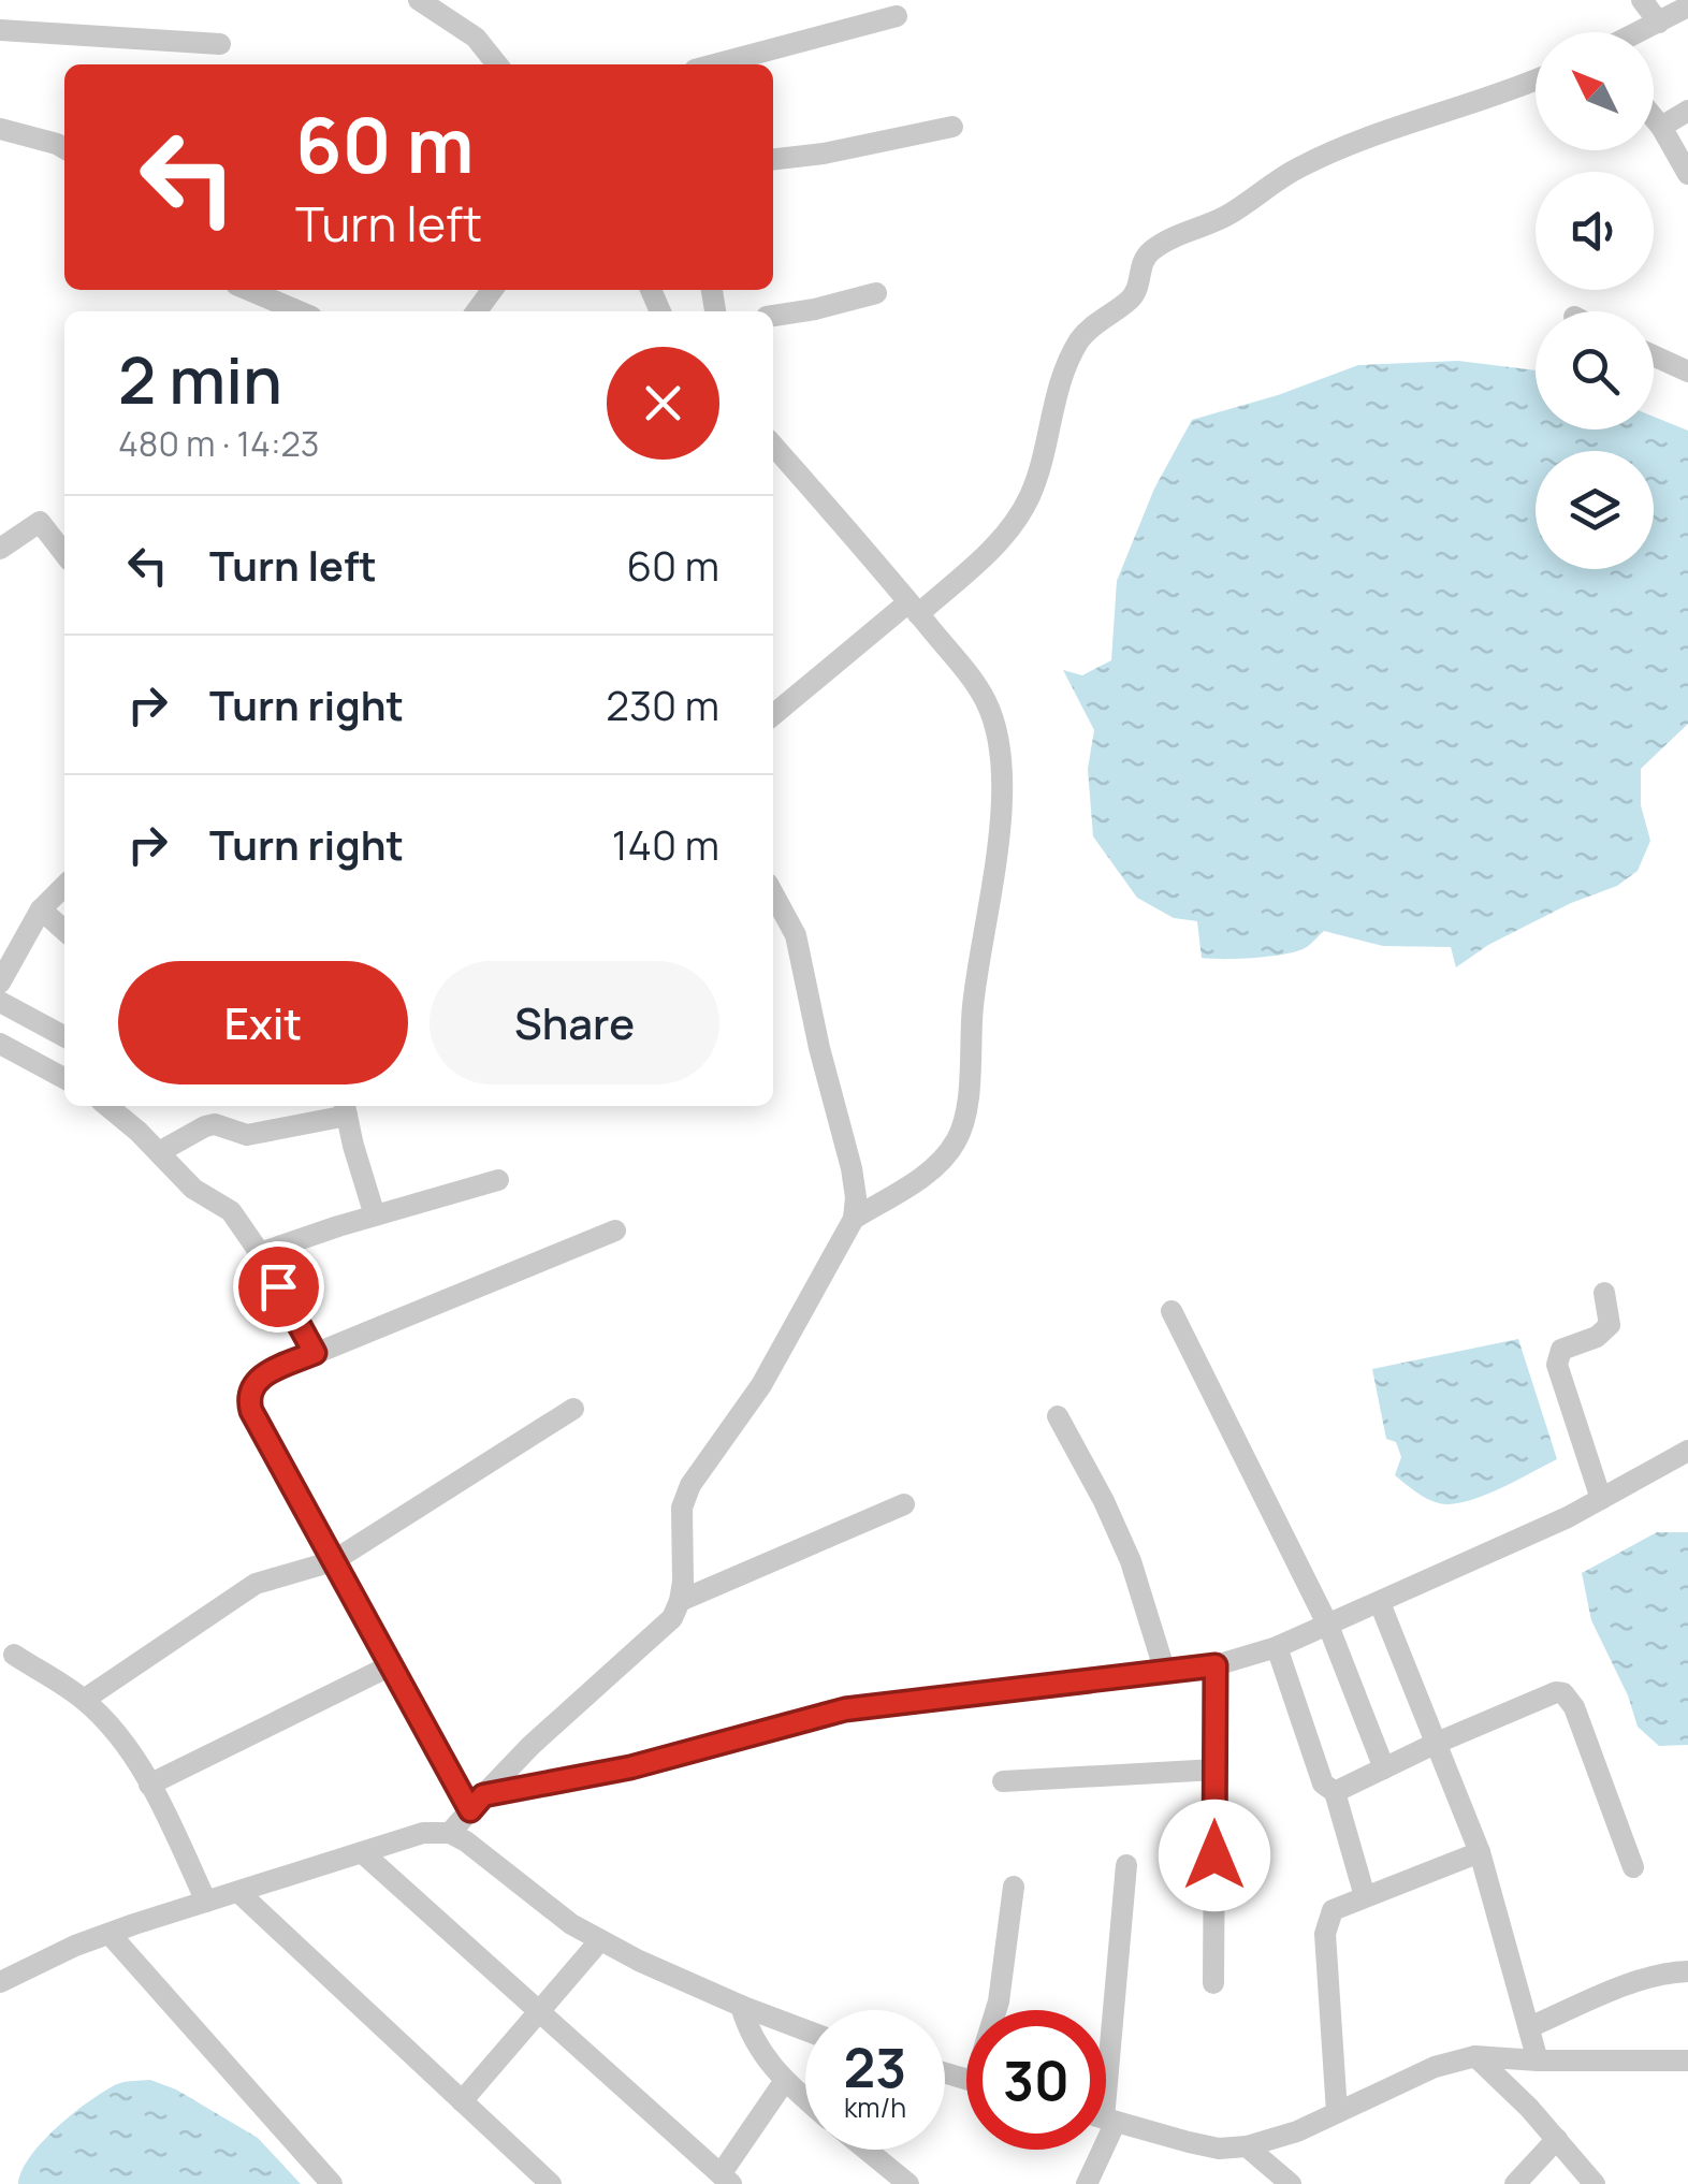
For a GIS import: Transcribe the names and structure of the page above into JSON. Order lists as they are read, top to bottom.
{
  "north": "top left",
  "page": {
    "turn": ["60 m", "Turn left"],
    "heading": ["2 min", "480 m · 14:23"],
    "list": [
      {
        "name": "Turn left",
        "value": "60 m"
      },
      {
        "name": "Turn right",
        "value": "230 m"
      },
      {
        "name": "Turn right",
        "value": "140 m"
      }
    ],
    "buttons": ["Exit", "Share"],
    "speed": "23 km/h",
    "limit": "30"
  }
}
